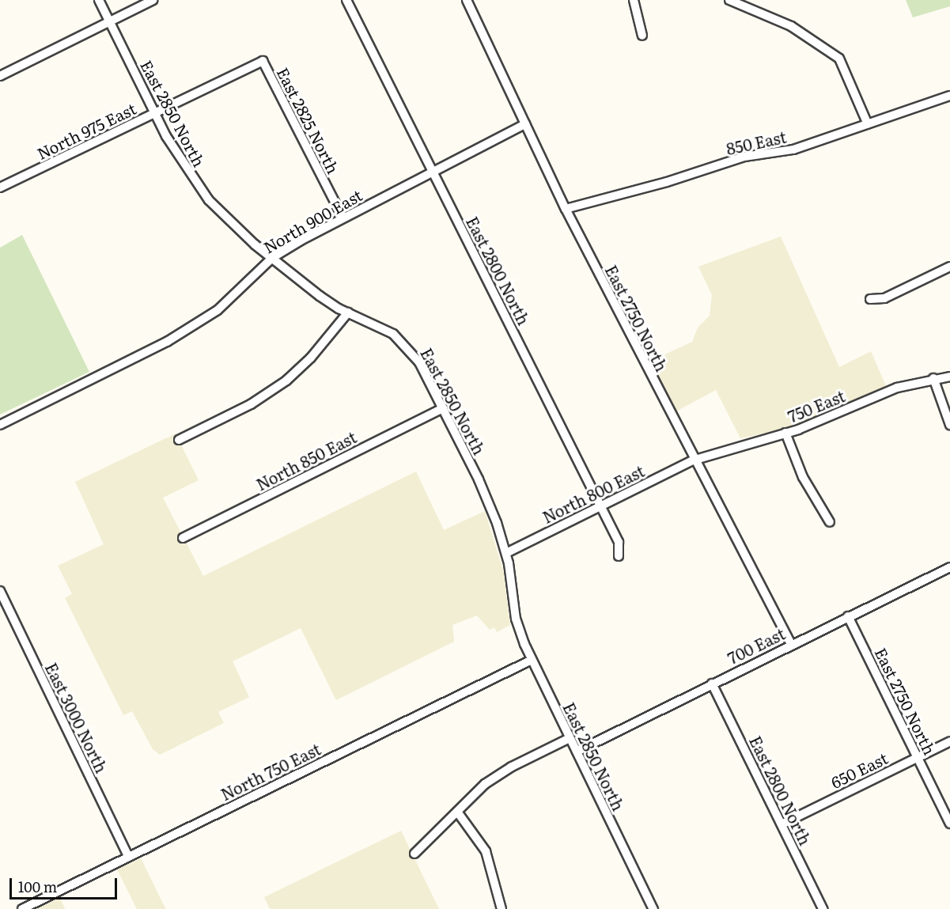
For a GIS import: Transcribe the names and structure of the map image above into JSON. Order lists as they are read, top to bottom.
{
  "streets": {
    "street": [
      "East 2850 North",
      "East 2825 North",
      "North 975 East",
      "850 East",
      "North 900 East",
      "East 2800 North",
      "East 2750 North",
      "750 East",
      "North 850 East",
      "North 800 East",
      "700 East",
      "East 3000 North",
      "650 East",
      "North 750 East"
    ]
  },
  "crossings": [
    ["East 2850 North", "North 975 East"],
    ["East 2850 North", "North 900 East"],
    ["East 2850 North", "North 850 East"],
    ["East 2850 North", "North 800 East"],
    ["East 2850 North", "700 East"],
    ["East 2850 North", "North 750 East"],
    ["East 2825 North", "North 975 East"],
    ["East 2825 North", "North 900 East"],
    ["850 East", "East 2750 North"],
    ["North 900 East", "East 2800 North"],
    ["North 900 East", "East 2750 North"],
    ["East 2800 North", "North 800 East"],
    ["East 2800 North", "700 East"],
    ["East 2800 North", "650 East"],
    ["East 2750 North", "750 East"],
    ["East 2750 North", "North 800 East"],
    ["East 2750 North", "700 East"],
    ["East 2750 North", "650 East"],
    ["750 East", "North 800 East"],
    ["East 3000 North", "North 750 East"]
  ],
  "scale_bar": "100 m"
}
